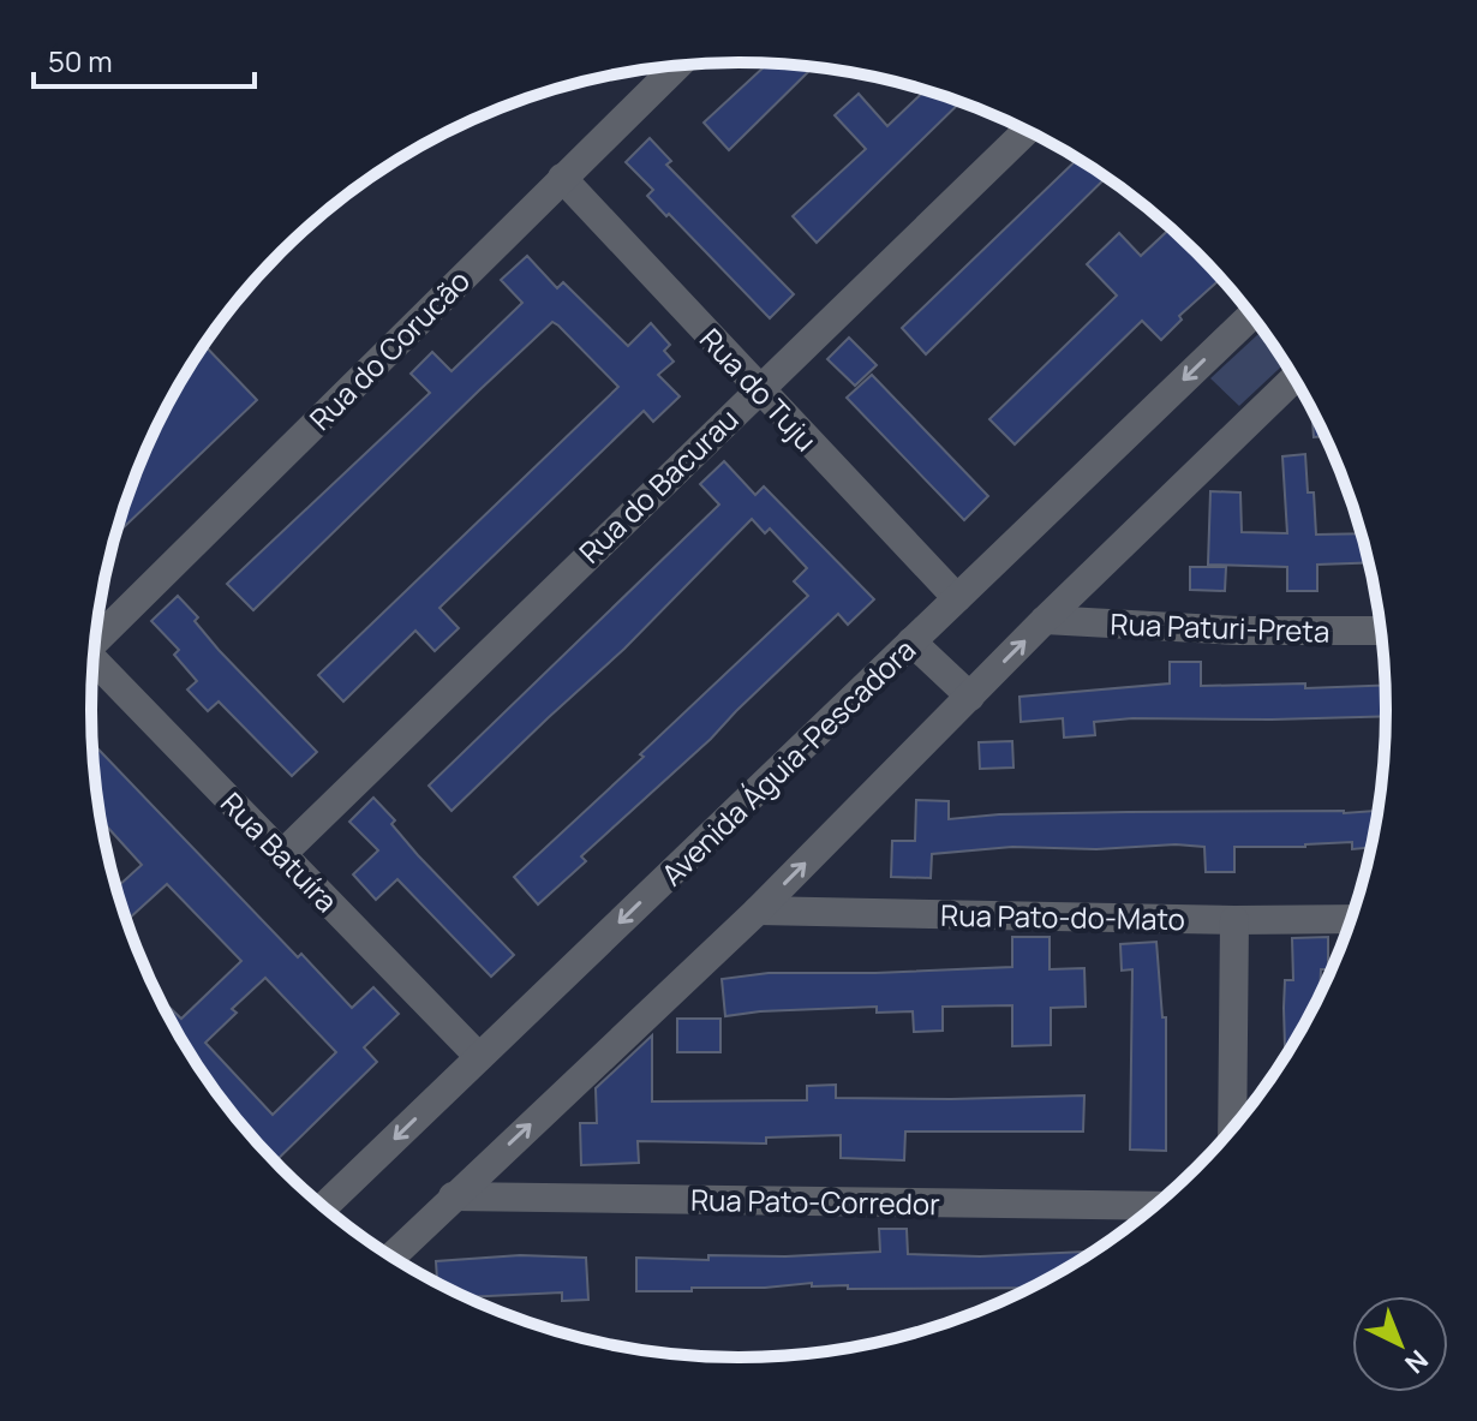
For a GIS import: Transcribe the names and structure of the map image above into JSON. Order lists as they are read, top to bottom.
{
  "streets": {
    "street": [
      "Rua do Corucão",
      "Rua do Tuju",
      "Rua do Bacurau",
      "Rua Paturi-Preta",
      "Avenida Águia-Pescadora",
      "Rua Batuíra",
      "Rua Pato-do-Mato",
      "Rua Pato-Corredor"
    ]
  },
  "crossings": [
    ["Rua do Corucão", "Rua do Tuju"],
    ["Rua do Tuju", "Rua do Bacurau"],
    ["Rua do Tuju", "Avenida Águia-Pescadora"],
    ["Rua do Bacurau", "Rua Batuíra"],
    ["Avenida Águia-Pescadora", "Rua Batuíra"]
  ],
  "scale_bar": "50 m",
  "north": "bottom right"
}
